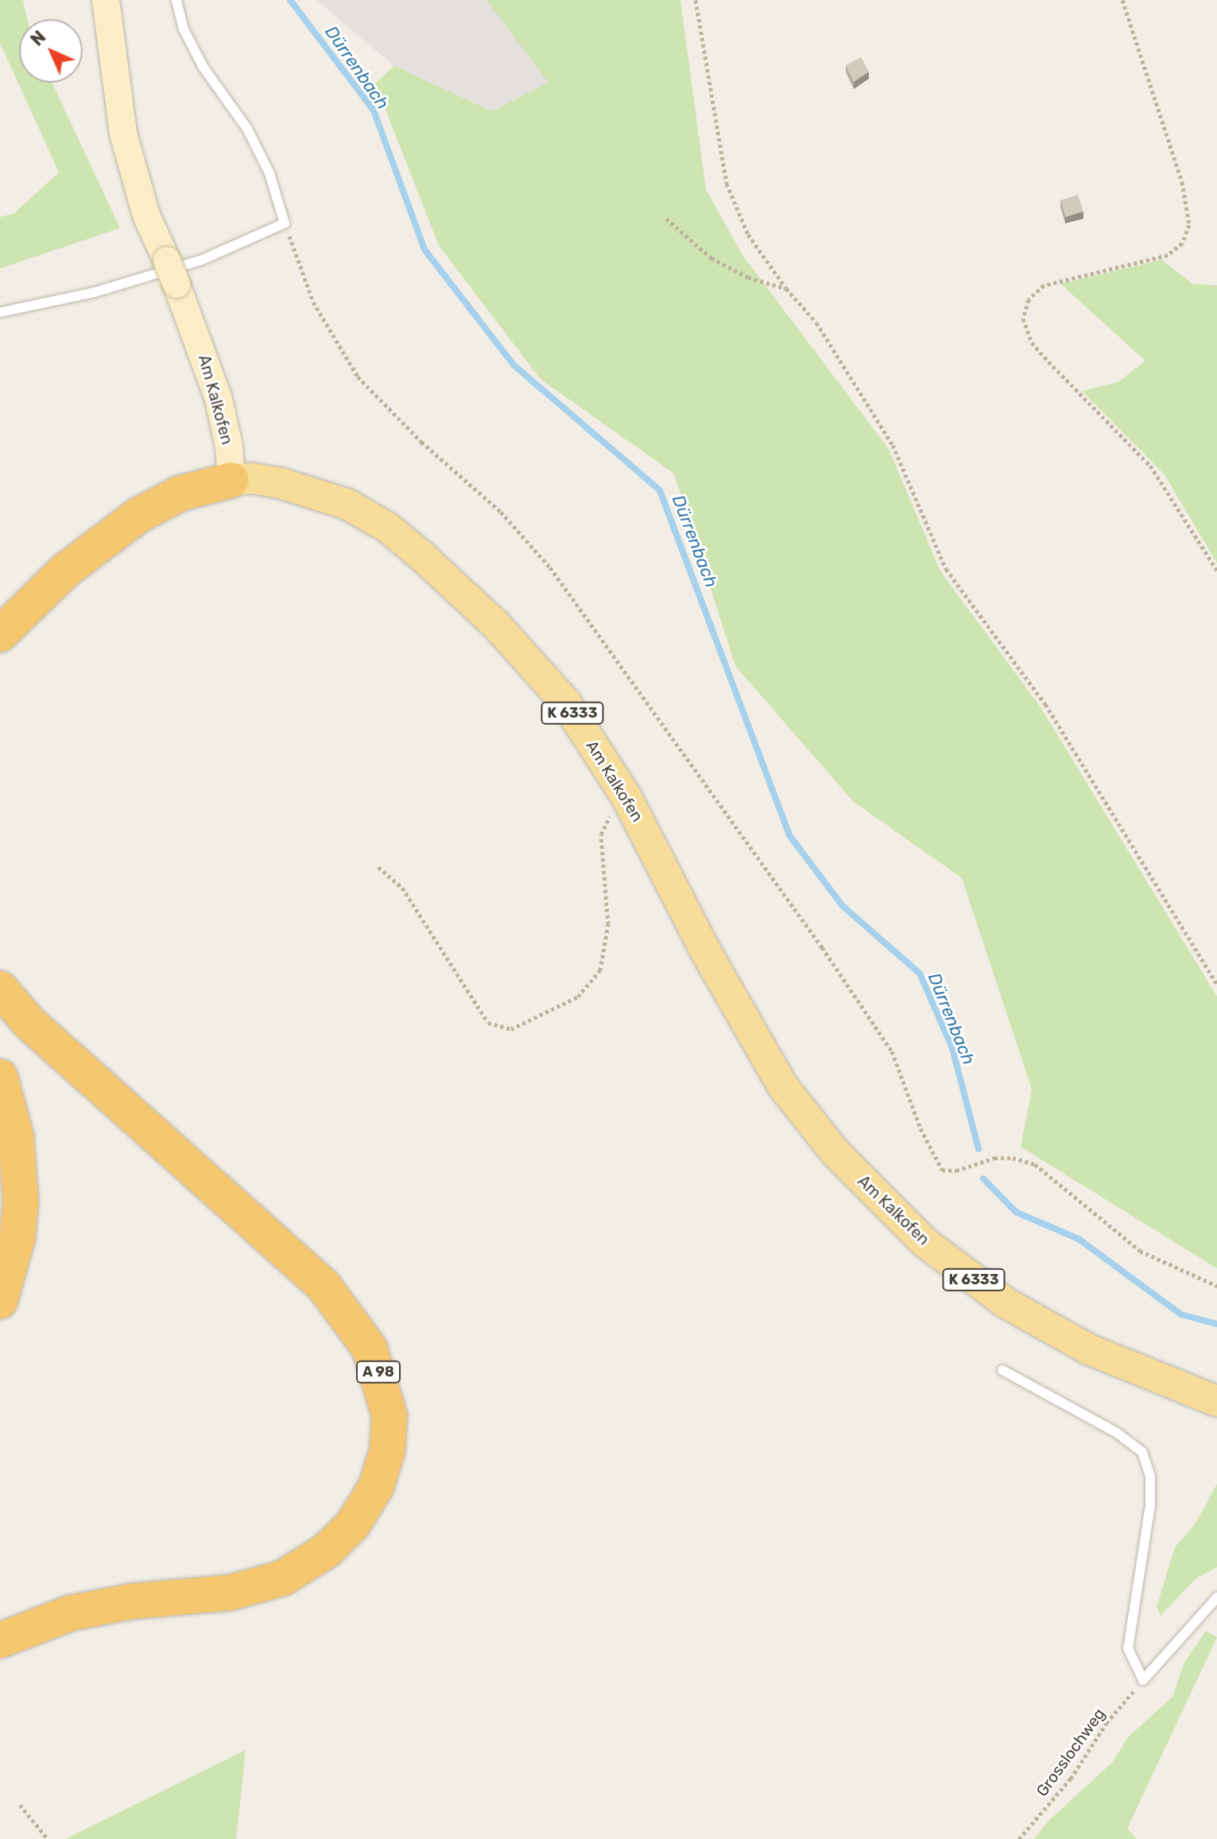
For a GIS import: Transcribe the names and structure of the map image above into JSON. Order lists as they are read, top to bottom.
{
  "streets": {
    "highway": ["A 98"],
    "main road": ["Am Kalkofen", "K 6333"],
    "path": ["Grosslochweg"]
  },
  "water": ["Dürrenbach"],
  "north": "top left"
}
